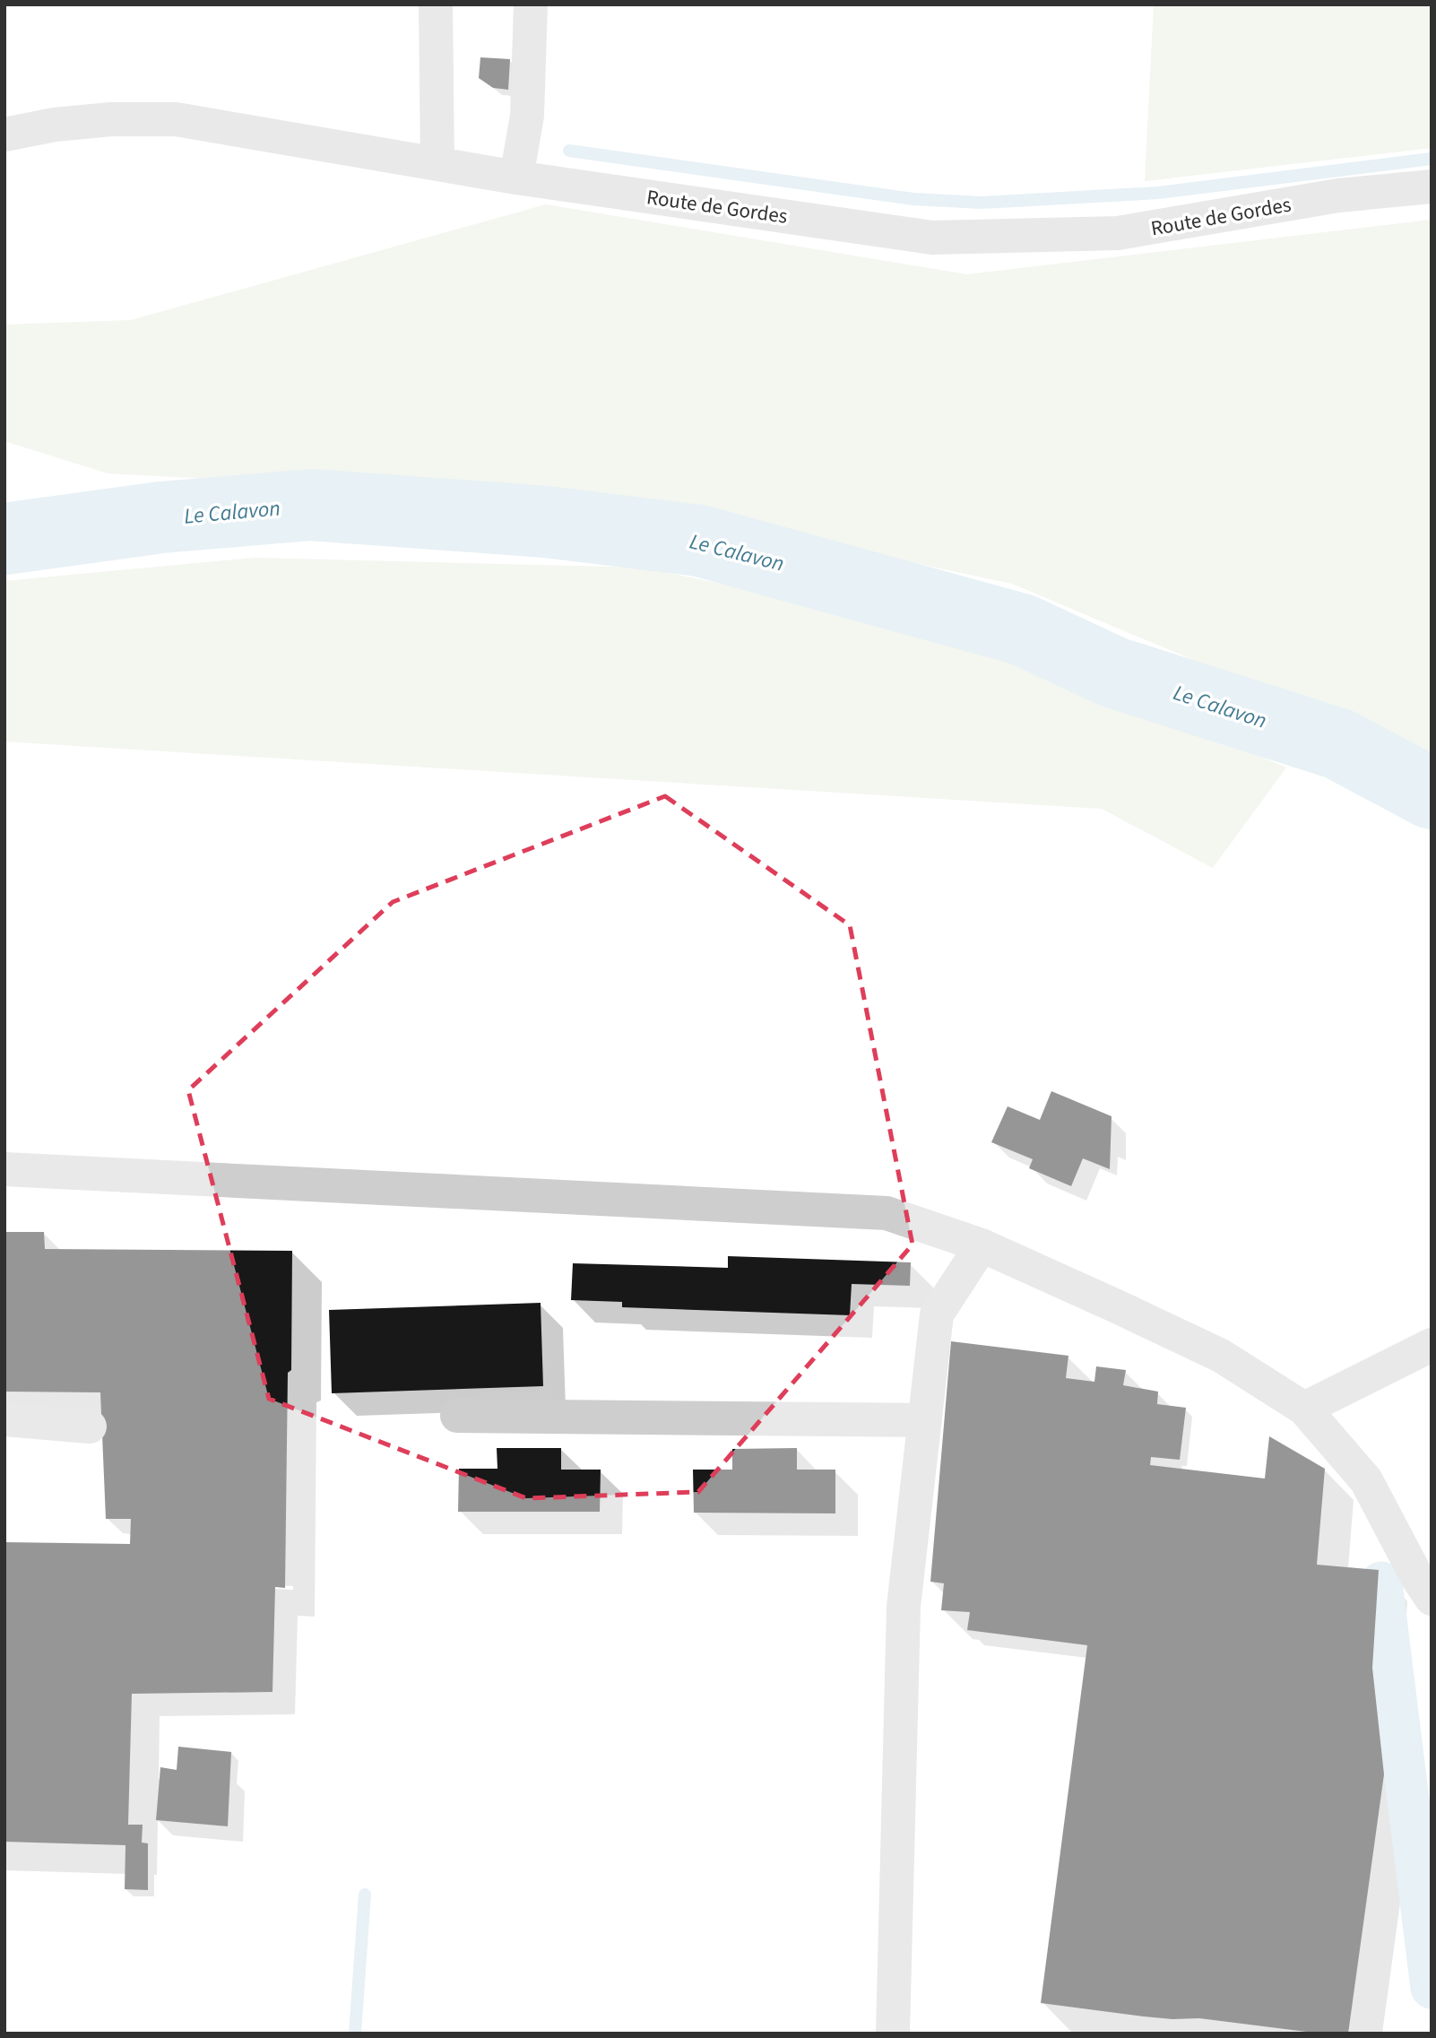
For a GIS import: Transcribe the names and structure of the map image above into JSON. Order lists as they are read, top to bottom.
{
  "streets": {
    "street": ["Route de Gordes"]
  },
  "water": ["Le Calavon"]
}
